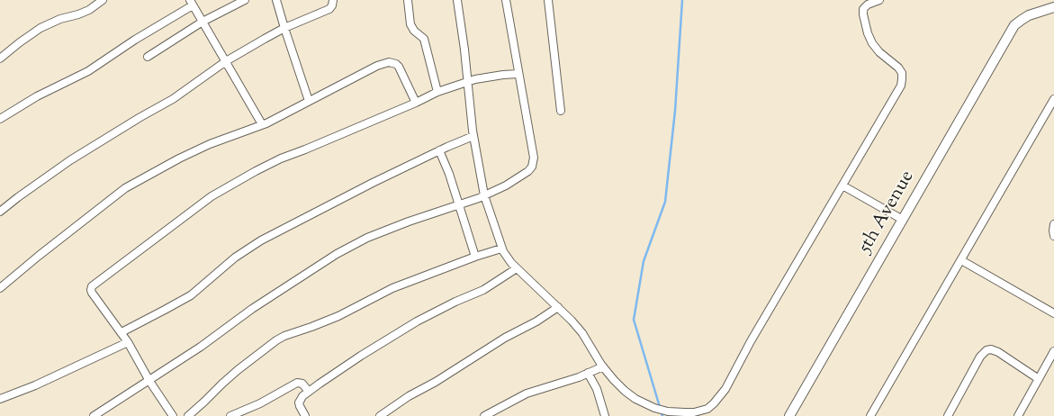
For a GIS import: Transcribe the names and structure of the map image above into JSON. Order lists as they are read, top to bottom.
{
  "streets": {
    "street": ["5th Avenue"]
  }
}
